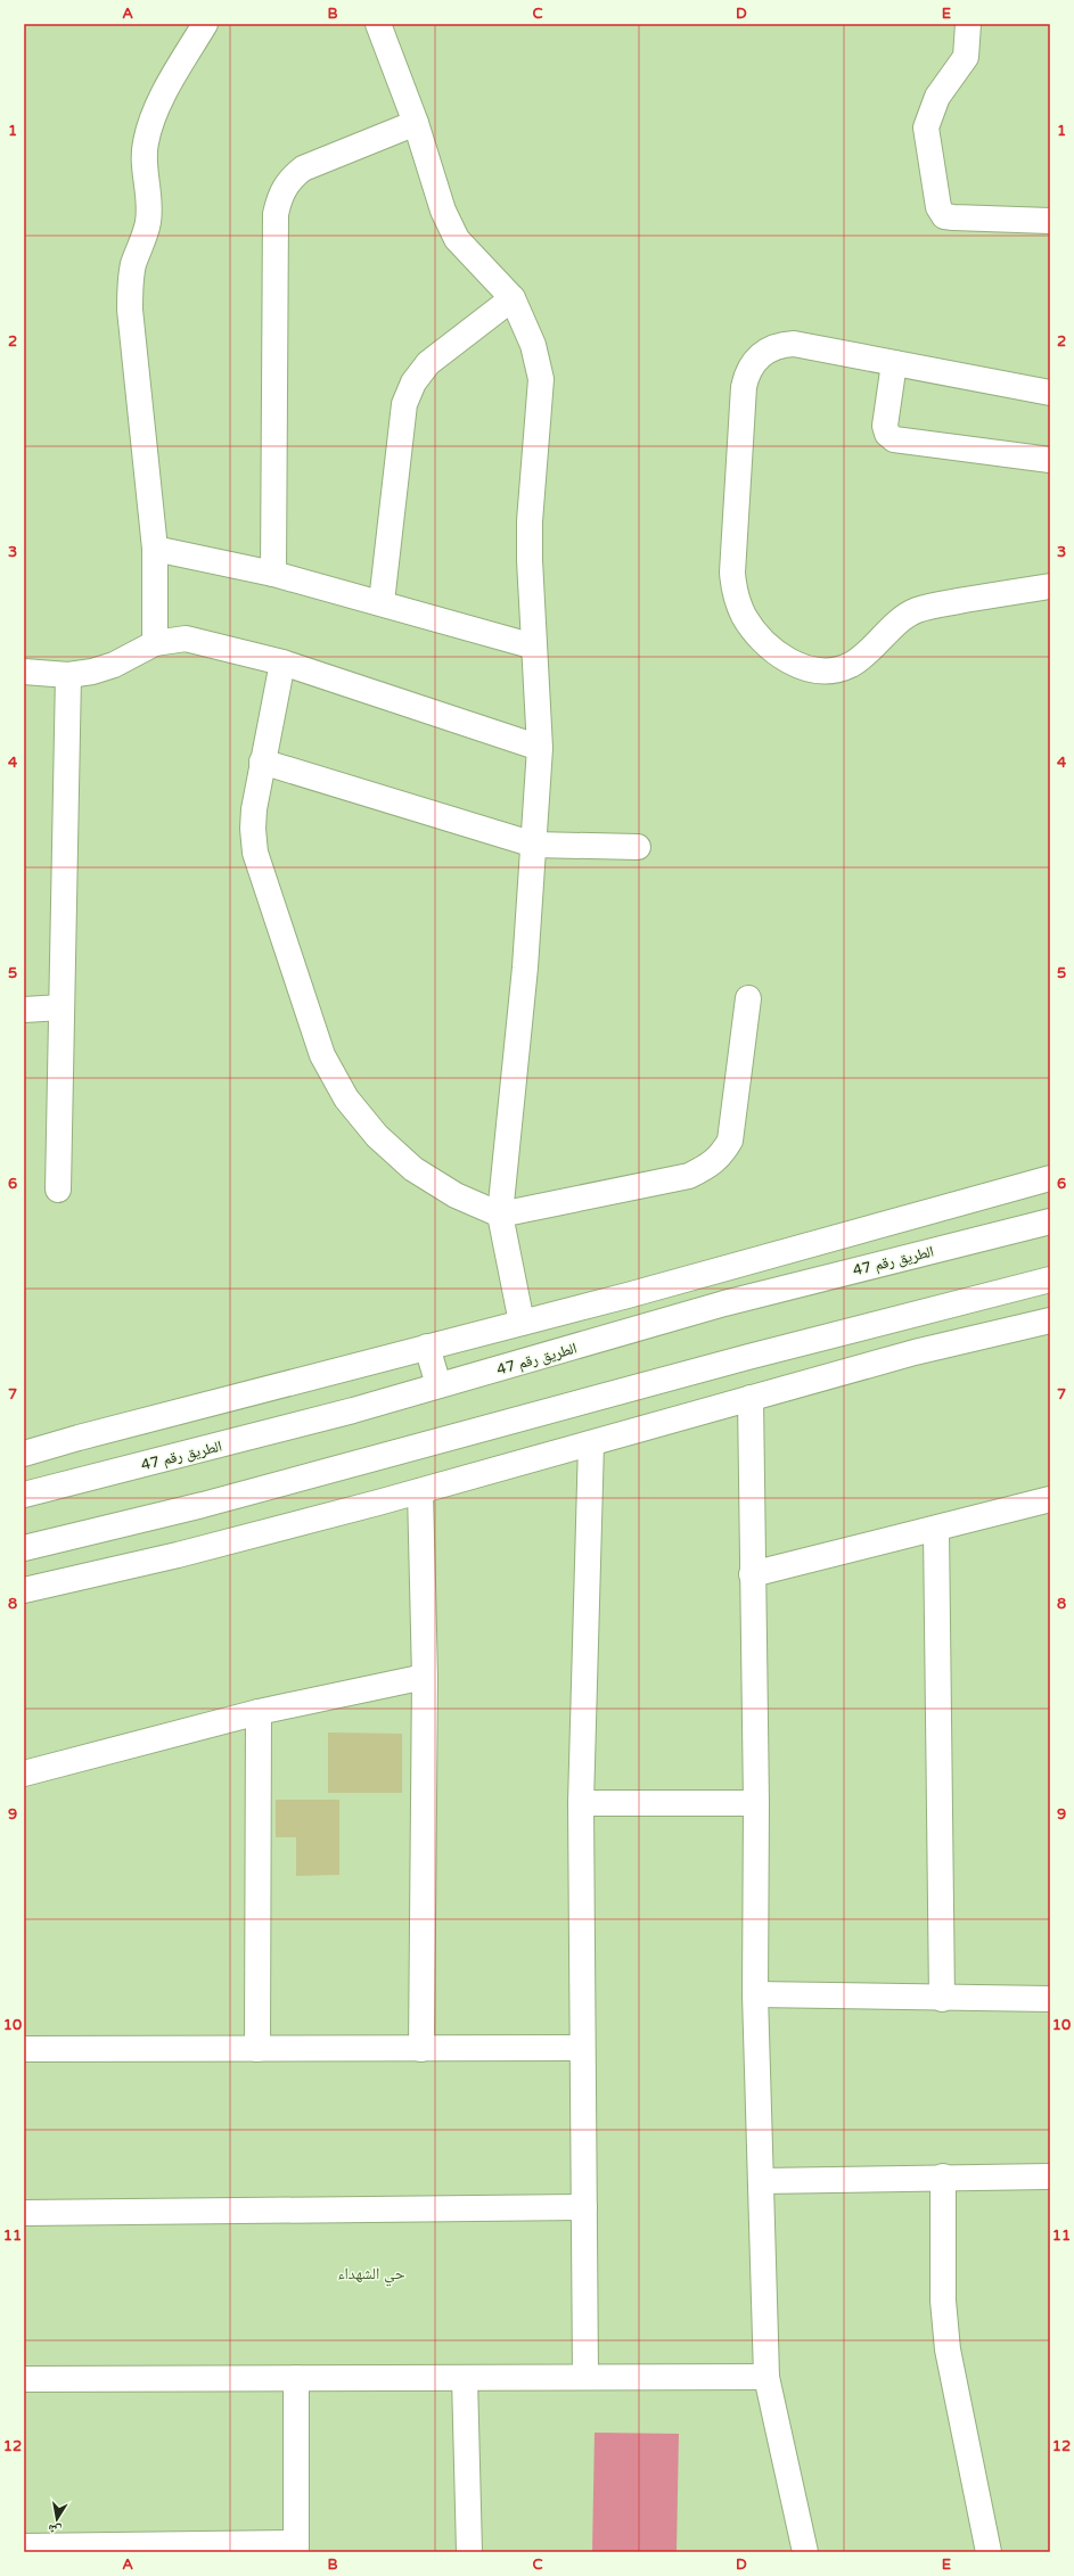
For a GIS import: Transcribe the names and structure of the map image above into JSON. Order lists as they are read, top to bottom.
{
  "streets": {
    "main road": ["الطريق رقم 47"]
  },
  "districts": ["حي الشهداء"],
  "north": "bottom",
  "grid": {
    "columns": [
      "A",
      "B",
      "C",
      "D",
      "E"
    ],
    "rows": [
      "1",
      "2",
      "3",
      "4",
      "5",
      "6",
      "7",
      "8",
      "9",
      "10",
      "11",
      "12"
    ]
  }
}
